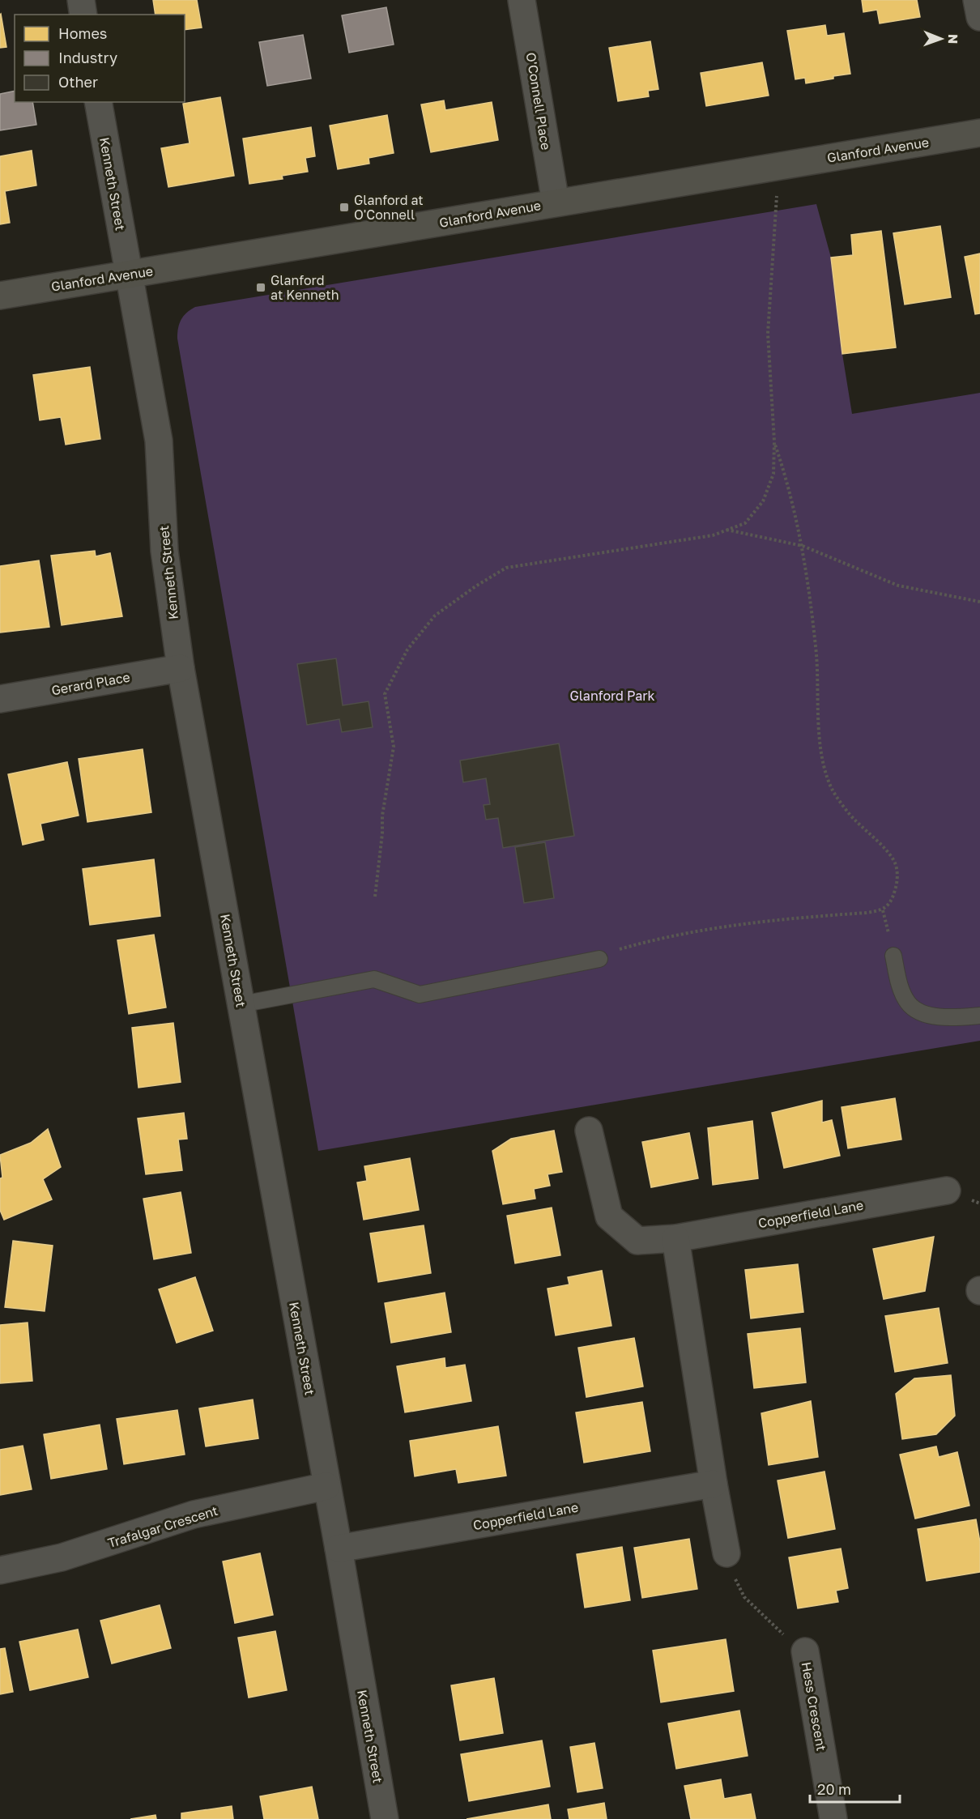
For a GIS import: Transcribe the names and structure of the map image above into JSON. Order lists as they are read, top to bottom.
{
  "streets": {
    "main road": ["Glanford Avenue"],
    "street": [
      "O'Connell Place",
      "Kenneth Street",
      "Gerard Place",
      "Copperfield Lane",
      "Trafalgar Crescent",
      "Hess Crescent"
    ]
  },
  "crossings": [
    ["O'Connell Place", "Glanford Avenue"],
    ["Glanford Avenue", "Kenneth Street"],
    ["Kenneth Street", "Gerard Place"],
    ["Kenneth Street", "Copperfield Lane"],
    ["Kenneth Street", "Trafalgar Crescent"]
  ],
  "parks": ["Glanford Park"],
  "places": {
    "transit": ["Glanford at O'Connell", "Glanford at Kenneth"]
  },
  "legend": ["Homes", "Industry", "Other"],
  "scale_bar": "20 m",
  "north": "right"
}
